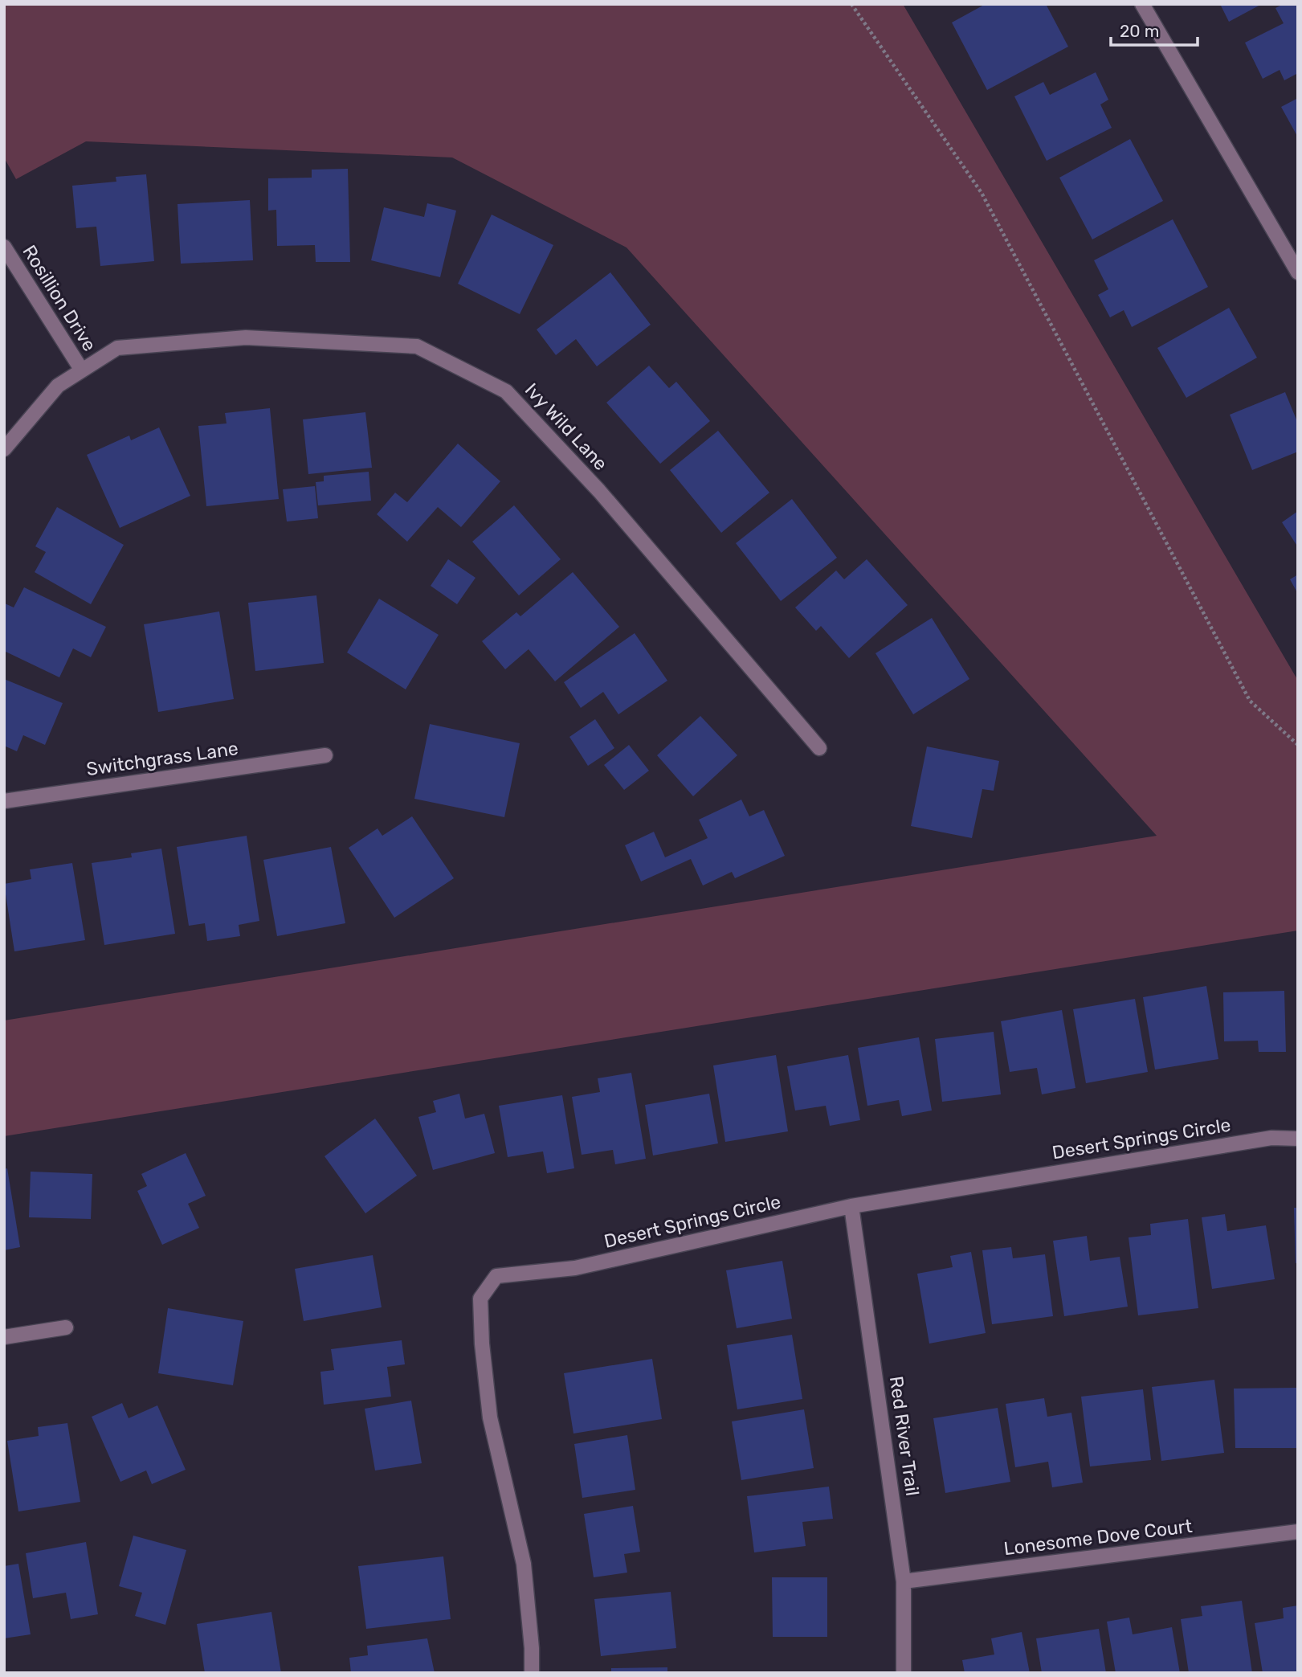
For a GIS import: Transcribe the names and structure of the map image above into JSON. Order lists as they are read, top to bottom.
{
  "streets": {
    "street": [
      "Rosillion Drive",
      "Ivy Wild Lane",
      "Switchgrass Lane",
      "Desert Springs Circle",
      "Red River Trail",
      "Lonesome Dove Court"
    ]
  },
  "crossings": [
    ["Rosillion Drive", "Ivy Wild Lane"],
    ["Desert Springs Circle", "Red River Trail"],
    ["Red River Trail", "Lonesome Dove Court"]
  ],
  "scale_bar": "20 m"
}
